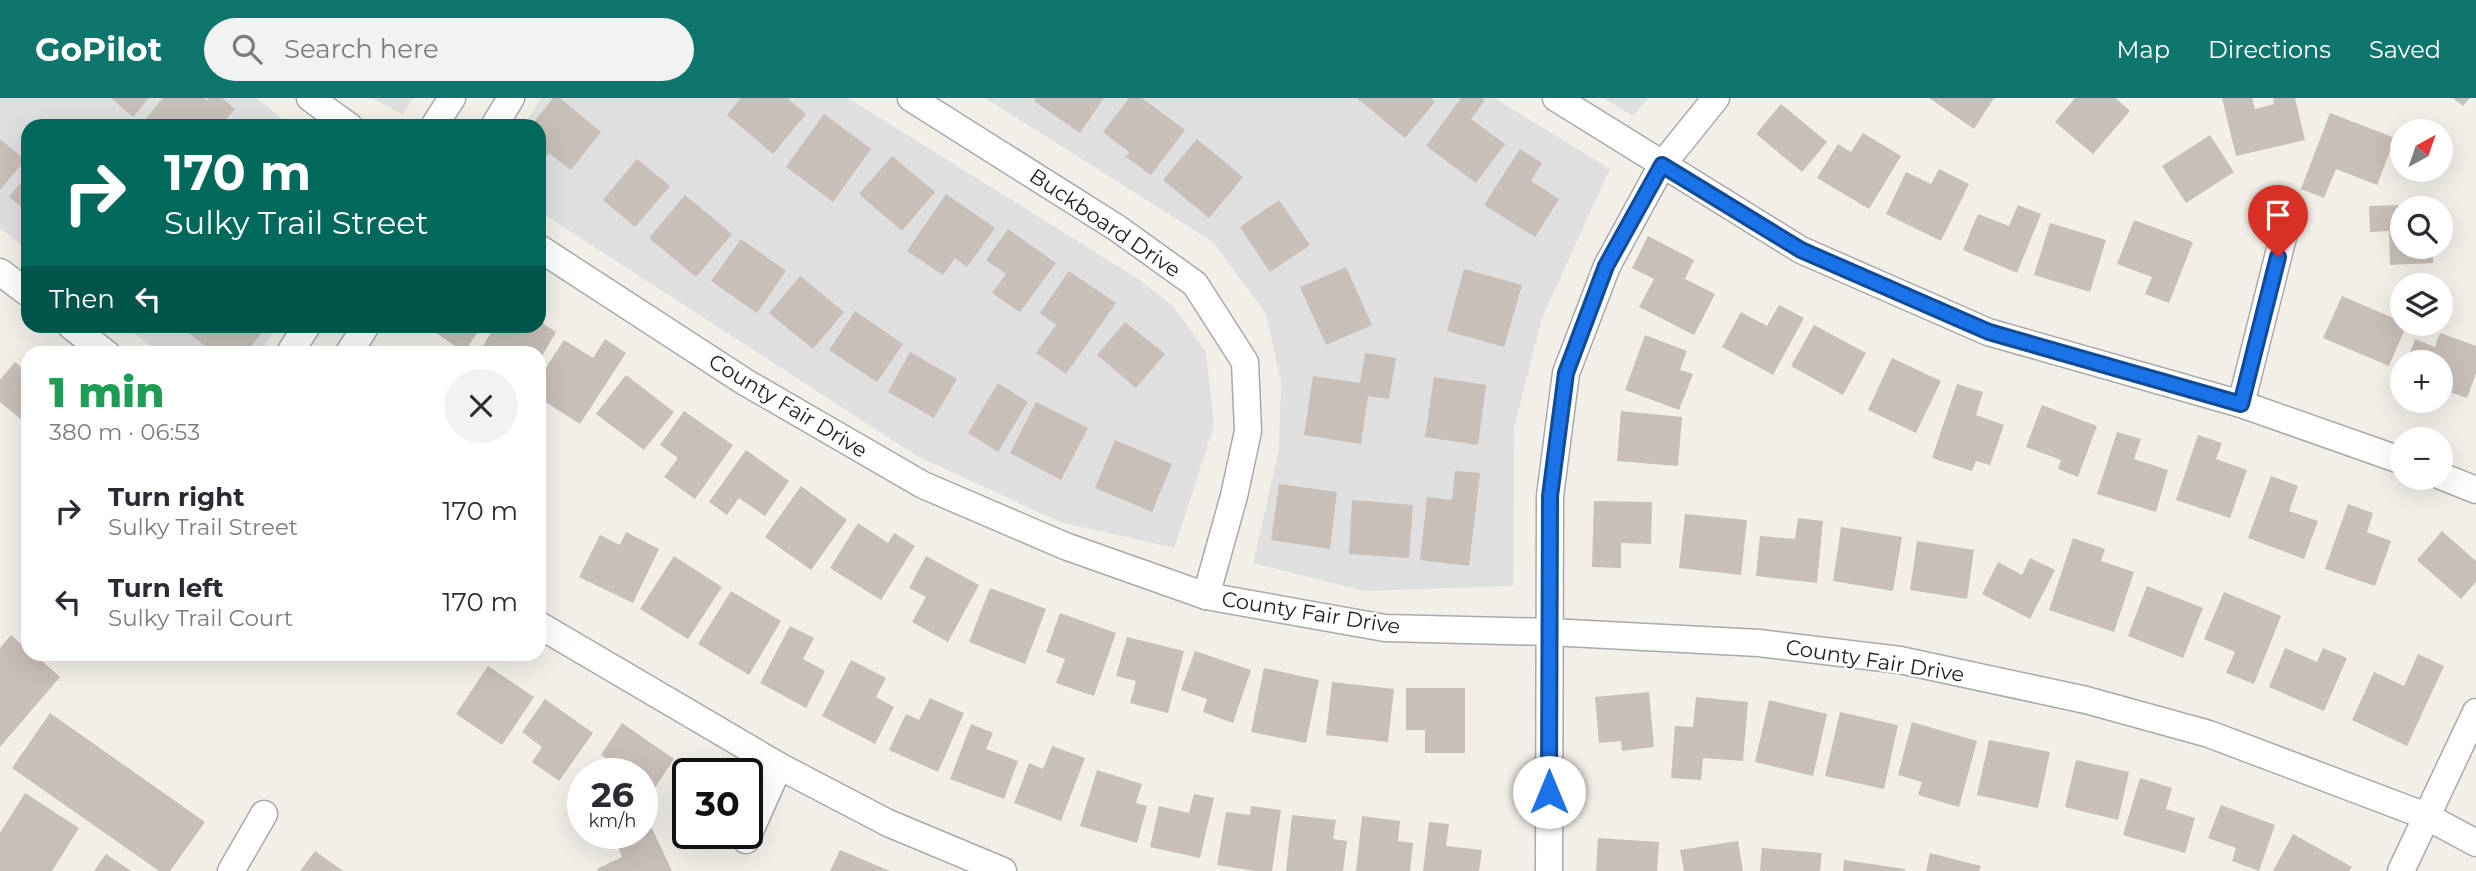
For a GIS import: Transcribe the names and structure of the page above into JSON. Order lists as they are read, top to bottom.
{
  "streets": {
    "street": ["Buckboard Drive", "County Fair Drive"]
  },
  "crossings": [
    ["Buckboard Drive", "County Fair Drive"]
  ],
  "north": "top right",
  "page": {
    "header": "GoPilot",
    "search": "Search here",
    "nav": ["Map", "Directions", "Saved"],
    "map_buttons": ["+", "−"],
    "turn": ["170 m", "Sulky Trail Street"],
    "then": "Then",
    "heading": ["1 min", "380 m · 06:53"],
    "list": [
      {
        "name": "Turn right",
        "note": "Sulky Trail Street",
        "value": "170 m"
      },
      {
        "name": "Turn left",
        "note": "Sulky Trail Court",
        "value": "170 m"
      }
    ],
    "speed": "26 km/h",
    "limit": "30"
  }
}
